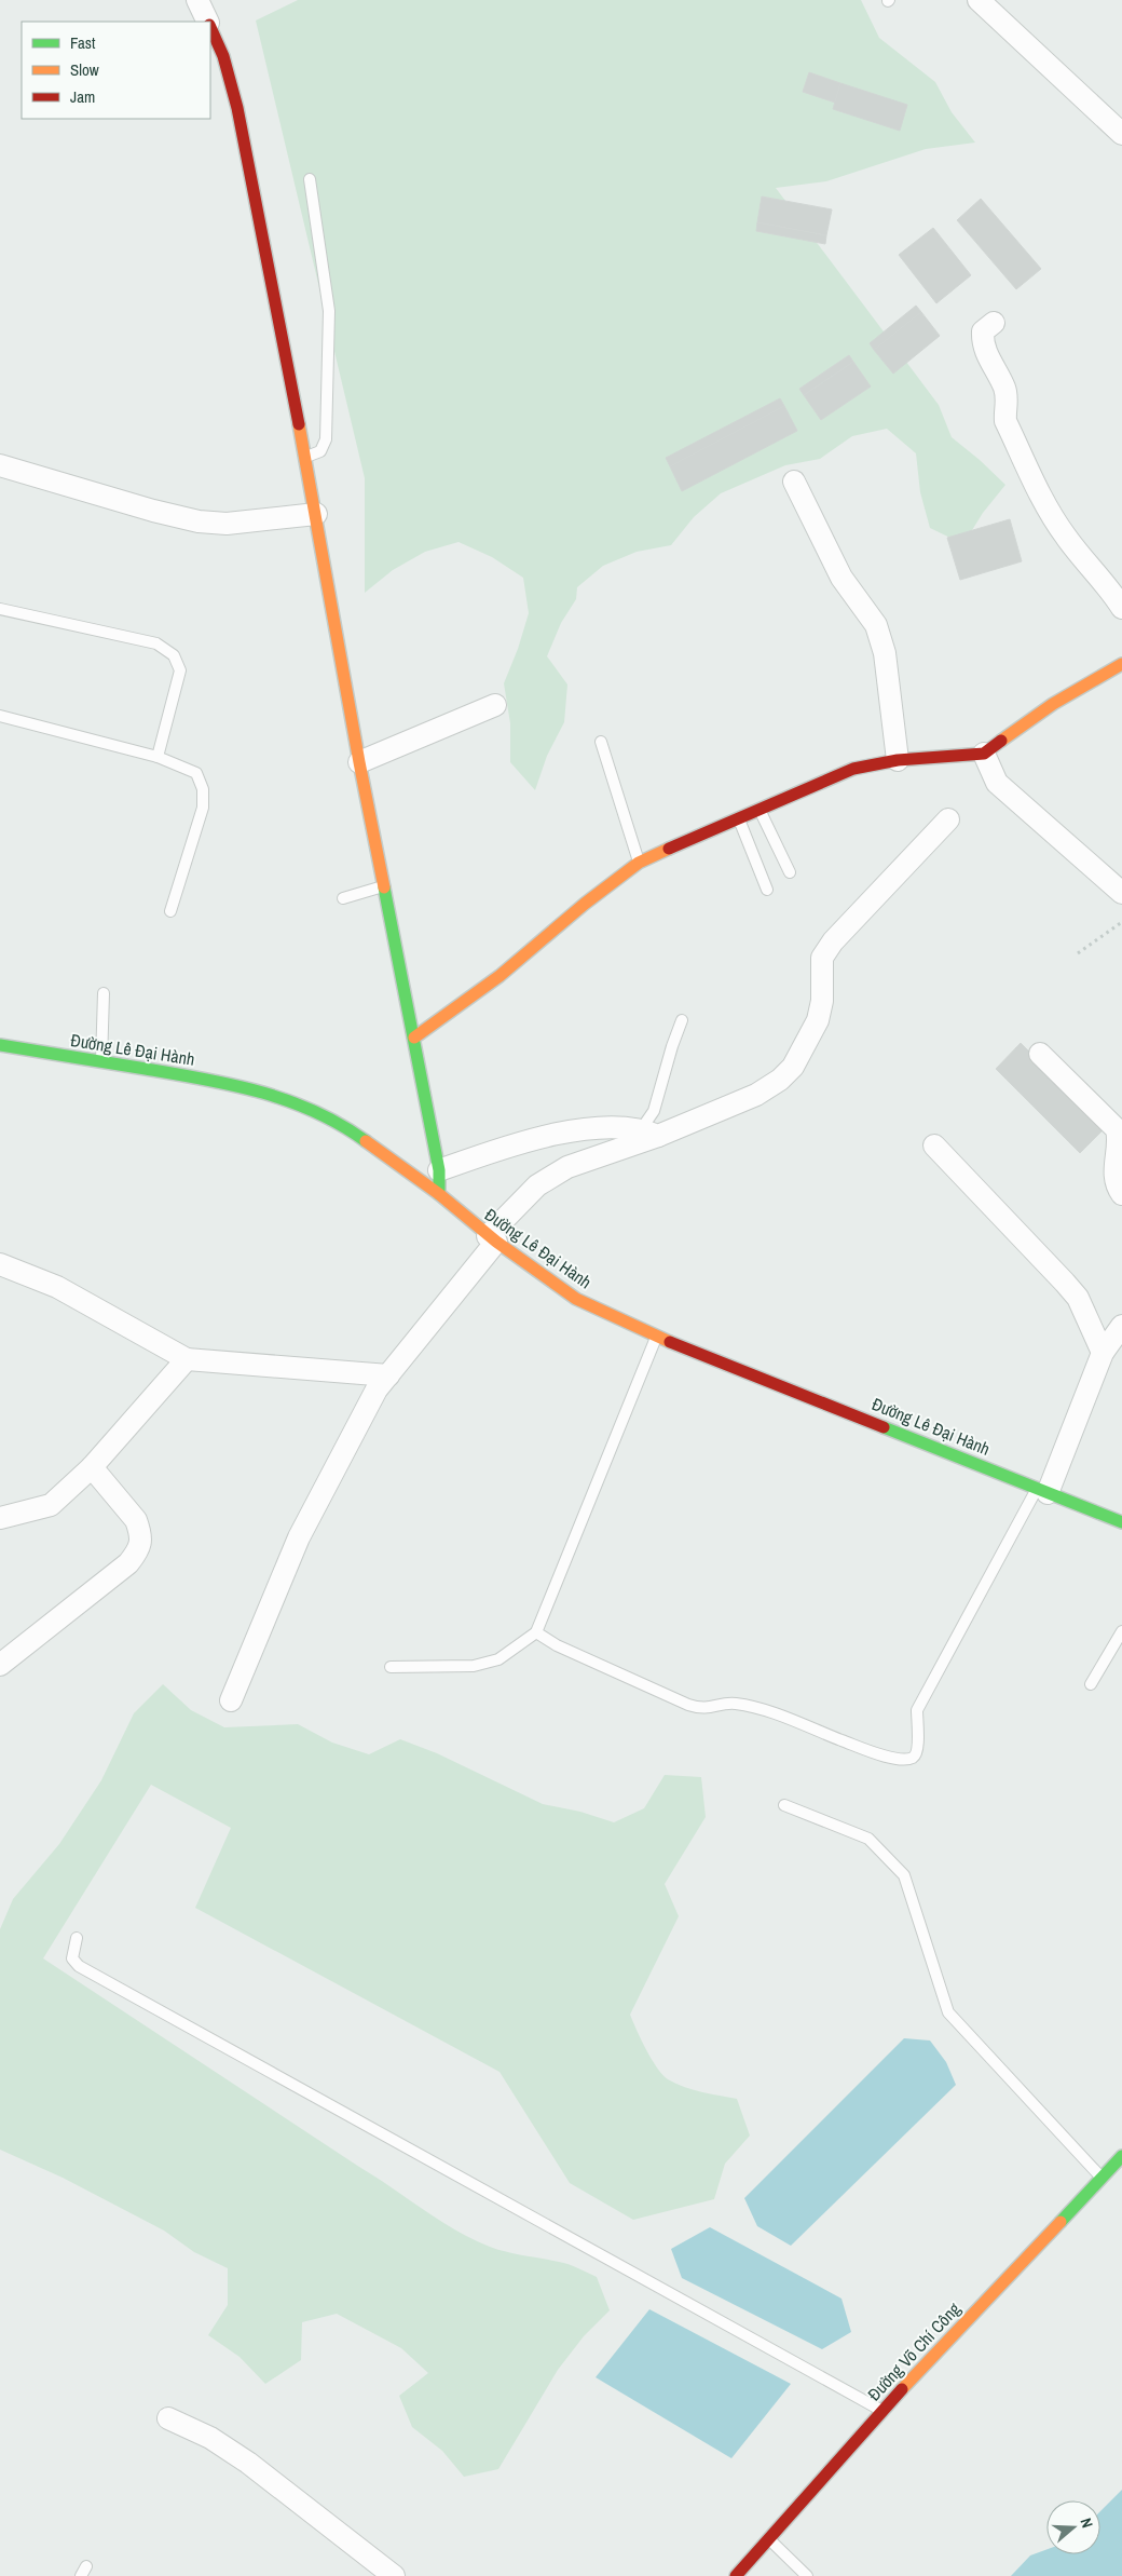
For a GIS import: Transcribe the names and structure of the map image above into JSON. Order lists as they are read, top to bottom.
{
  "streets": {
    "street": ["Đường Lê Đại Hành", "Đường Võ Chí Công"]
  },
  "legend": ["Fast", "Slow", "Jam"],
  "north": "right"
}
